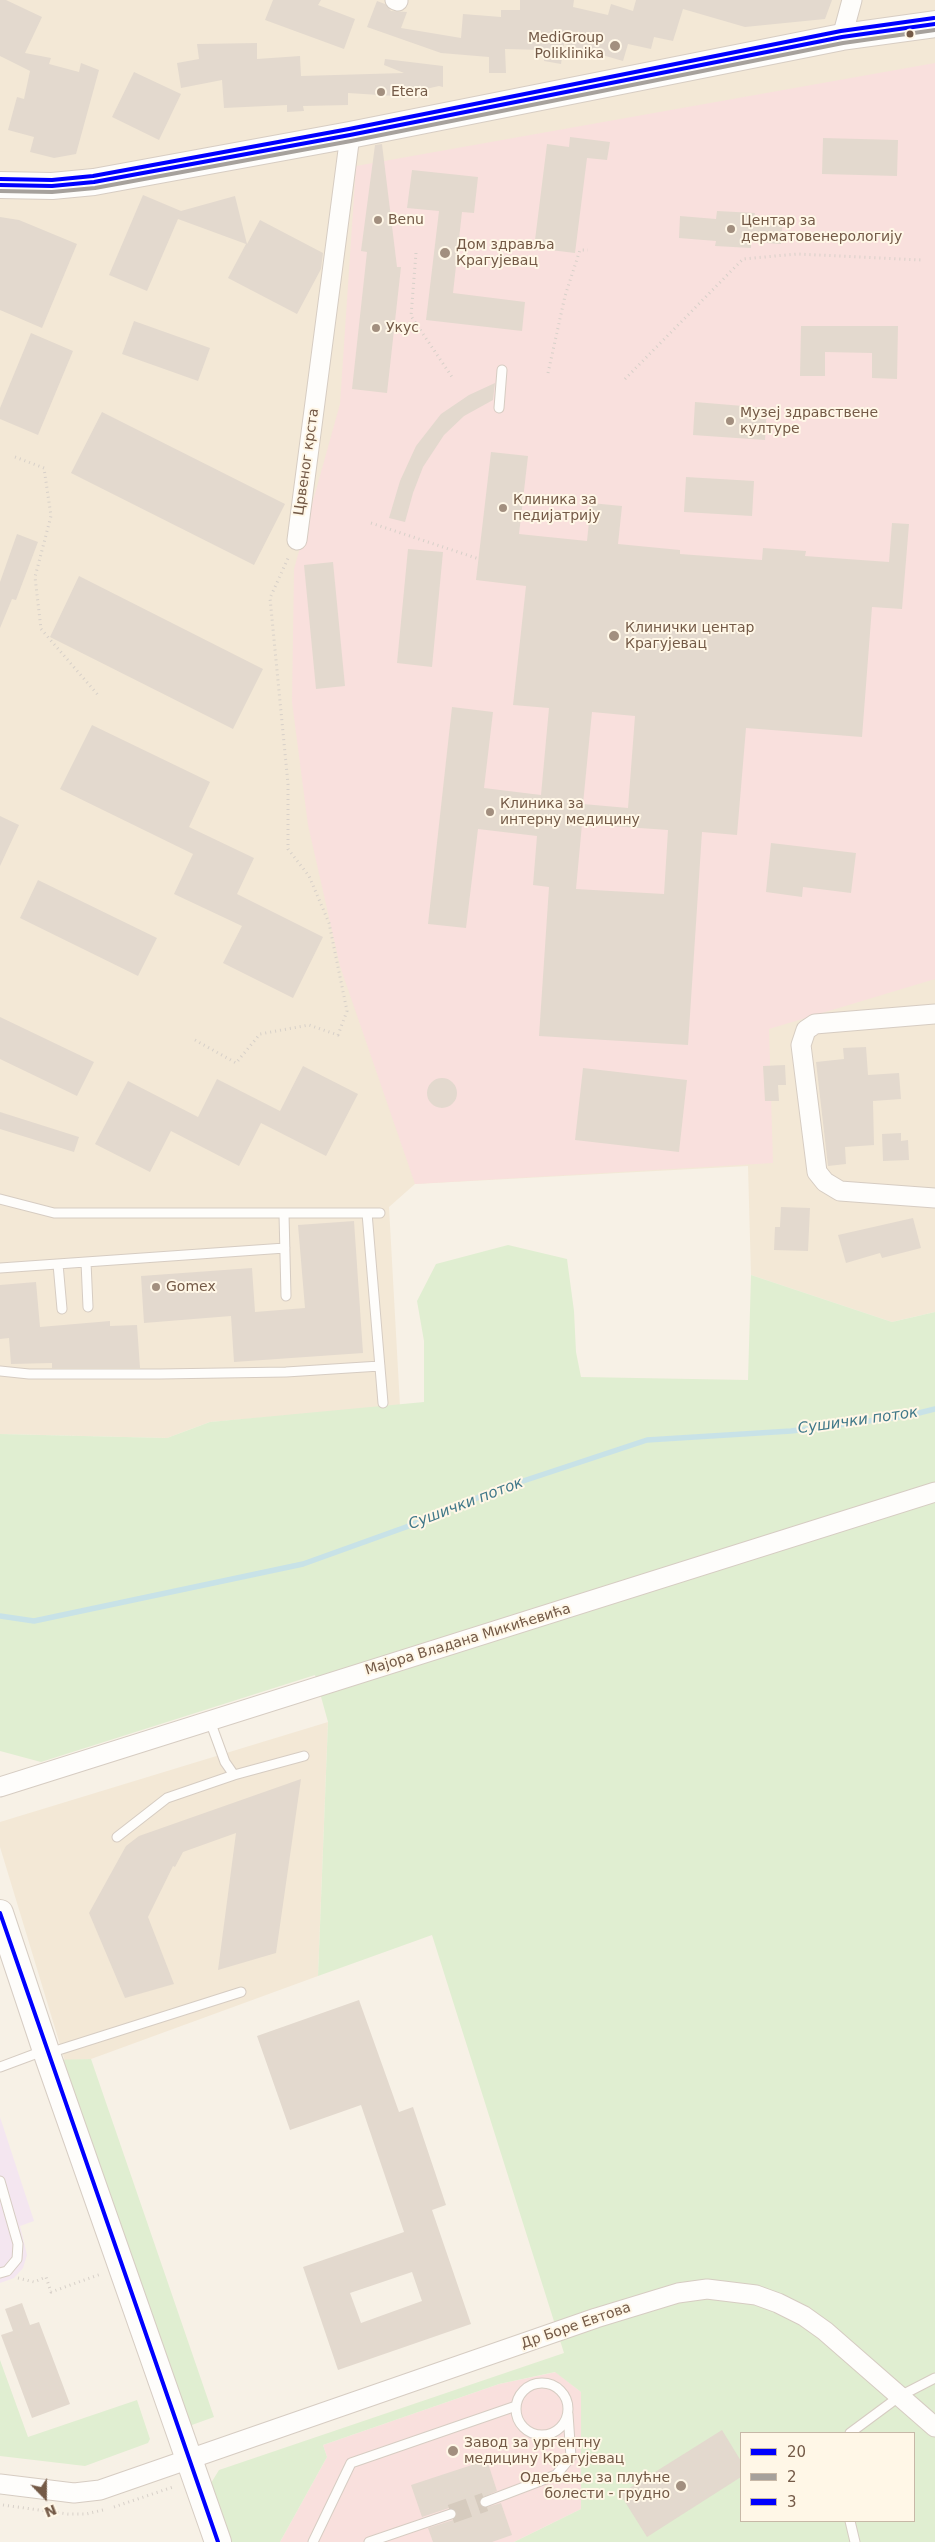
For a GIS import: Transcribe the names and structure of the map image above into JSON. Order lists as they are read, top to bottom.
{
  "streets": {
    "street": ["Црвеног крста", "Мајора Владана Микићевића", "Др Боре Евтова"]
  },
  "water": ["Сушички поток"],
  "places": [
    "MediGroup Poliklinika",
    "Etera",
    "Benu",
    "Центар за дерматовенерологију",
    "Дом здравља Крагујевац",
    "Укус",
    "Музеј здравствене културе",
    "Клиника за педијатрију",
    "Клинички центар Крагујевац",
    "Клиника за интерну медицину",
    "Gomex",
    "Завод за ургентну медицину Крагујевац",
    "Одељење за плућне болести - грудно"
  ],
  "lines": ["transit line 3", "transit line 20", "transit line 2"],
  "legend": ["20", "2", "3"],
  "north": "bottom"
}
